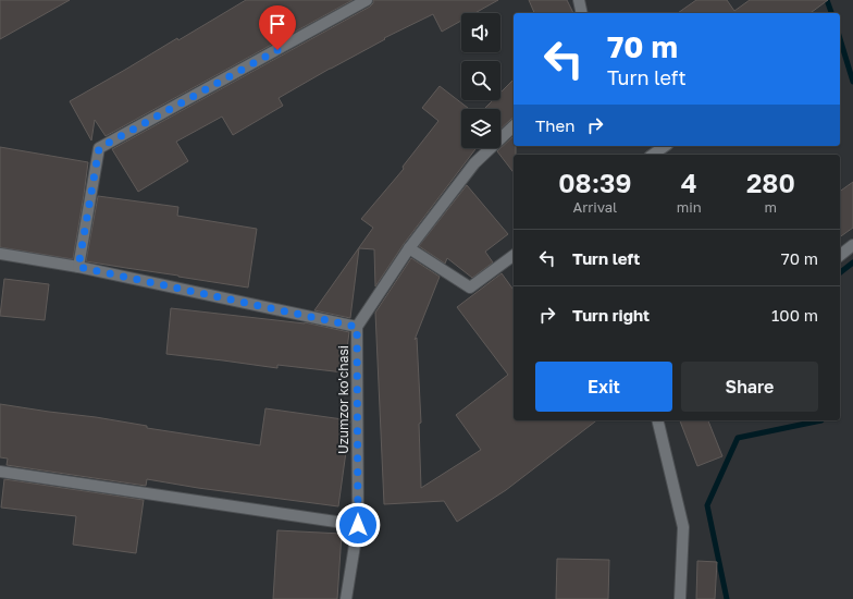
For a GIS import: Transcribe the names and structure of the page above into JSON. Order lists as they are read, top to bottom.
{
  "streets": {
    "street": ["Uzumzor ko'chasi"]
  },
  "page": {
    "turn": ["70 m", "Turn left"],
    "then": "Then",
    "eta": [
      "08:39",
      "Arrival",
      "4",
      "min",
      "280",
      "m"
    ],
    "list": [
      {
        "name": "Turn left",
        "value": "70 m"
      },
      {
        "name": "Turn right",
        "value": "100 m"
      }
    ],
    "buttons": ["Exit", "Share"]
  }
}
